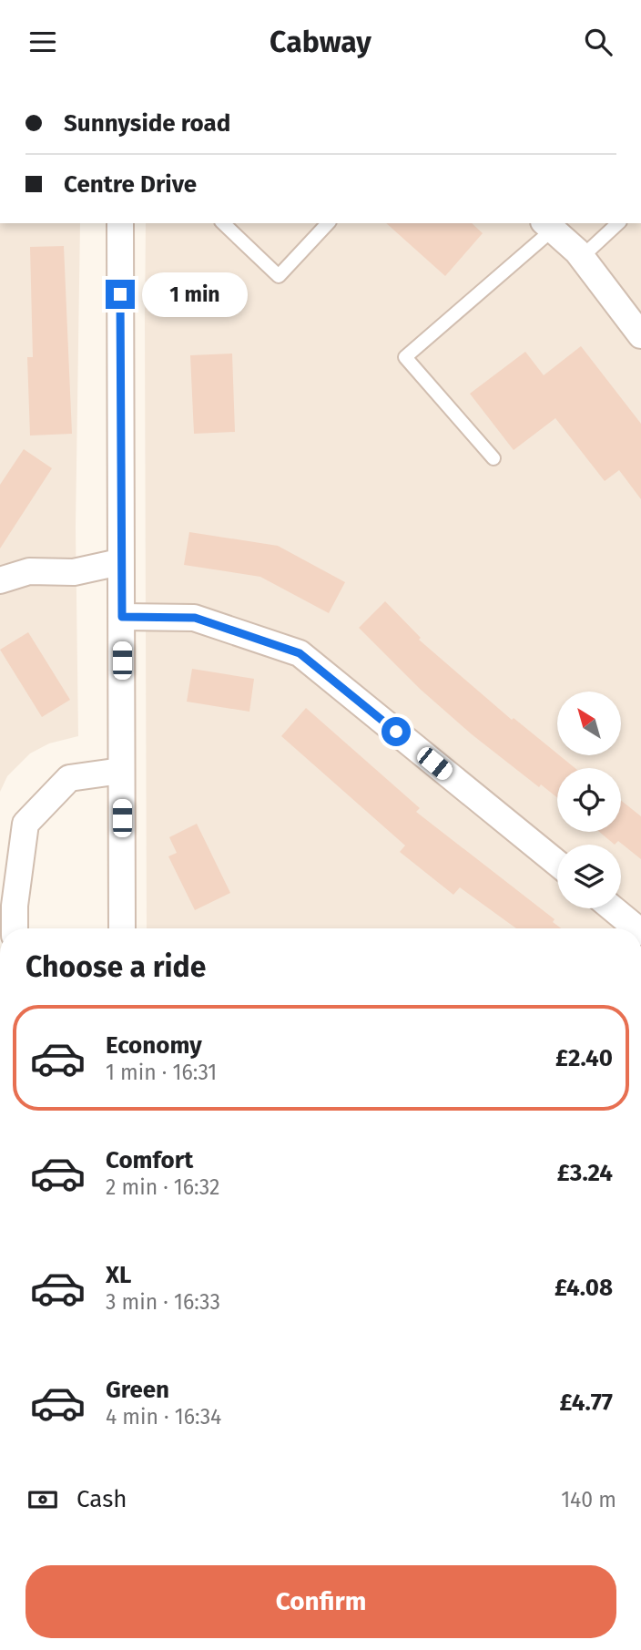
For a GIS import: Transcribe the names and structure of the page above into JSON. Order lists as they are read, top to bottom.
{
  "north": "top left",
  "page": {
    "header": "Cabway",
    "banner": ["Sunnyside road", "Centre Drive"],
    "bubble": "1 min",
    "heading": "Choose a ride",
    "list": [
      {
        "name": "Economy",
        "note": "1 min · 16:31",
        "value": "£2.40"
      },
      {
        "name": "Comfort",
        "note": "2 min · 16:32",
        "value": "£3.24"
      },
      {
        "name": "XL",
        "note": "3 min · 16:33",
        "value": "£4.08"
      },
      {
        "name": "Green",
        "note": "4 min · 16:34",
        "value": "£4.77"
      }
    ],
    "pay": ["Cash", "140 m"],
    "buttons": "Confirm"
  }
}
